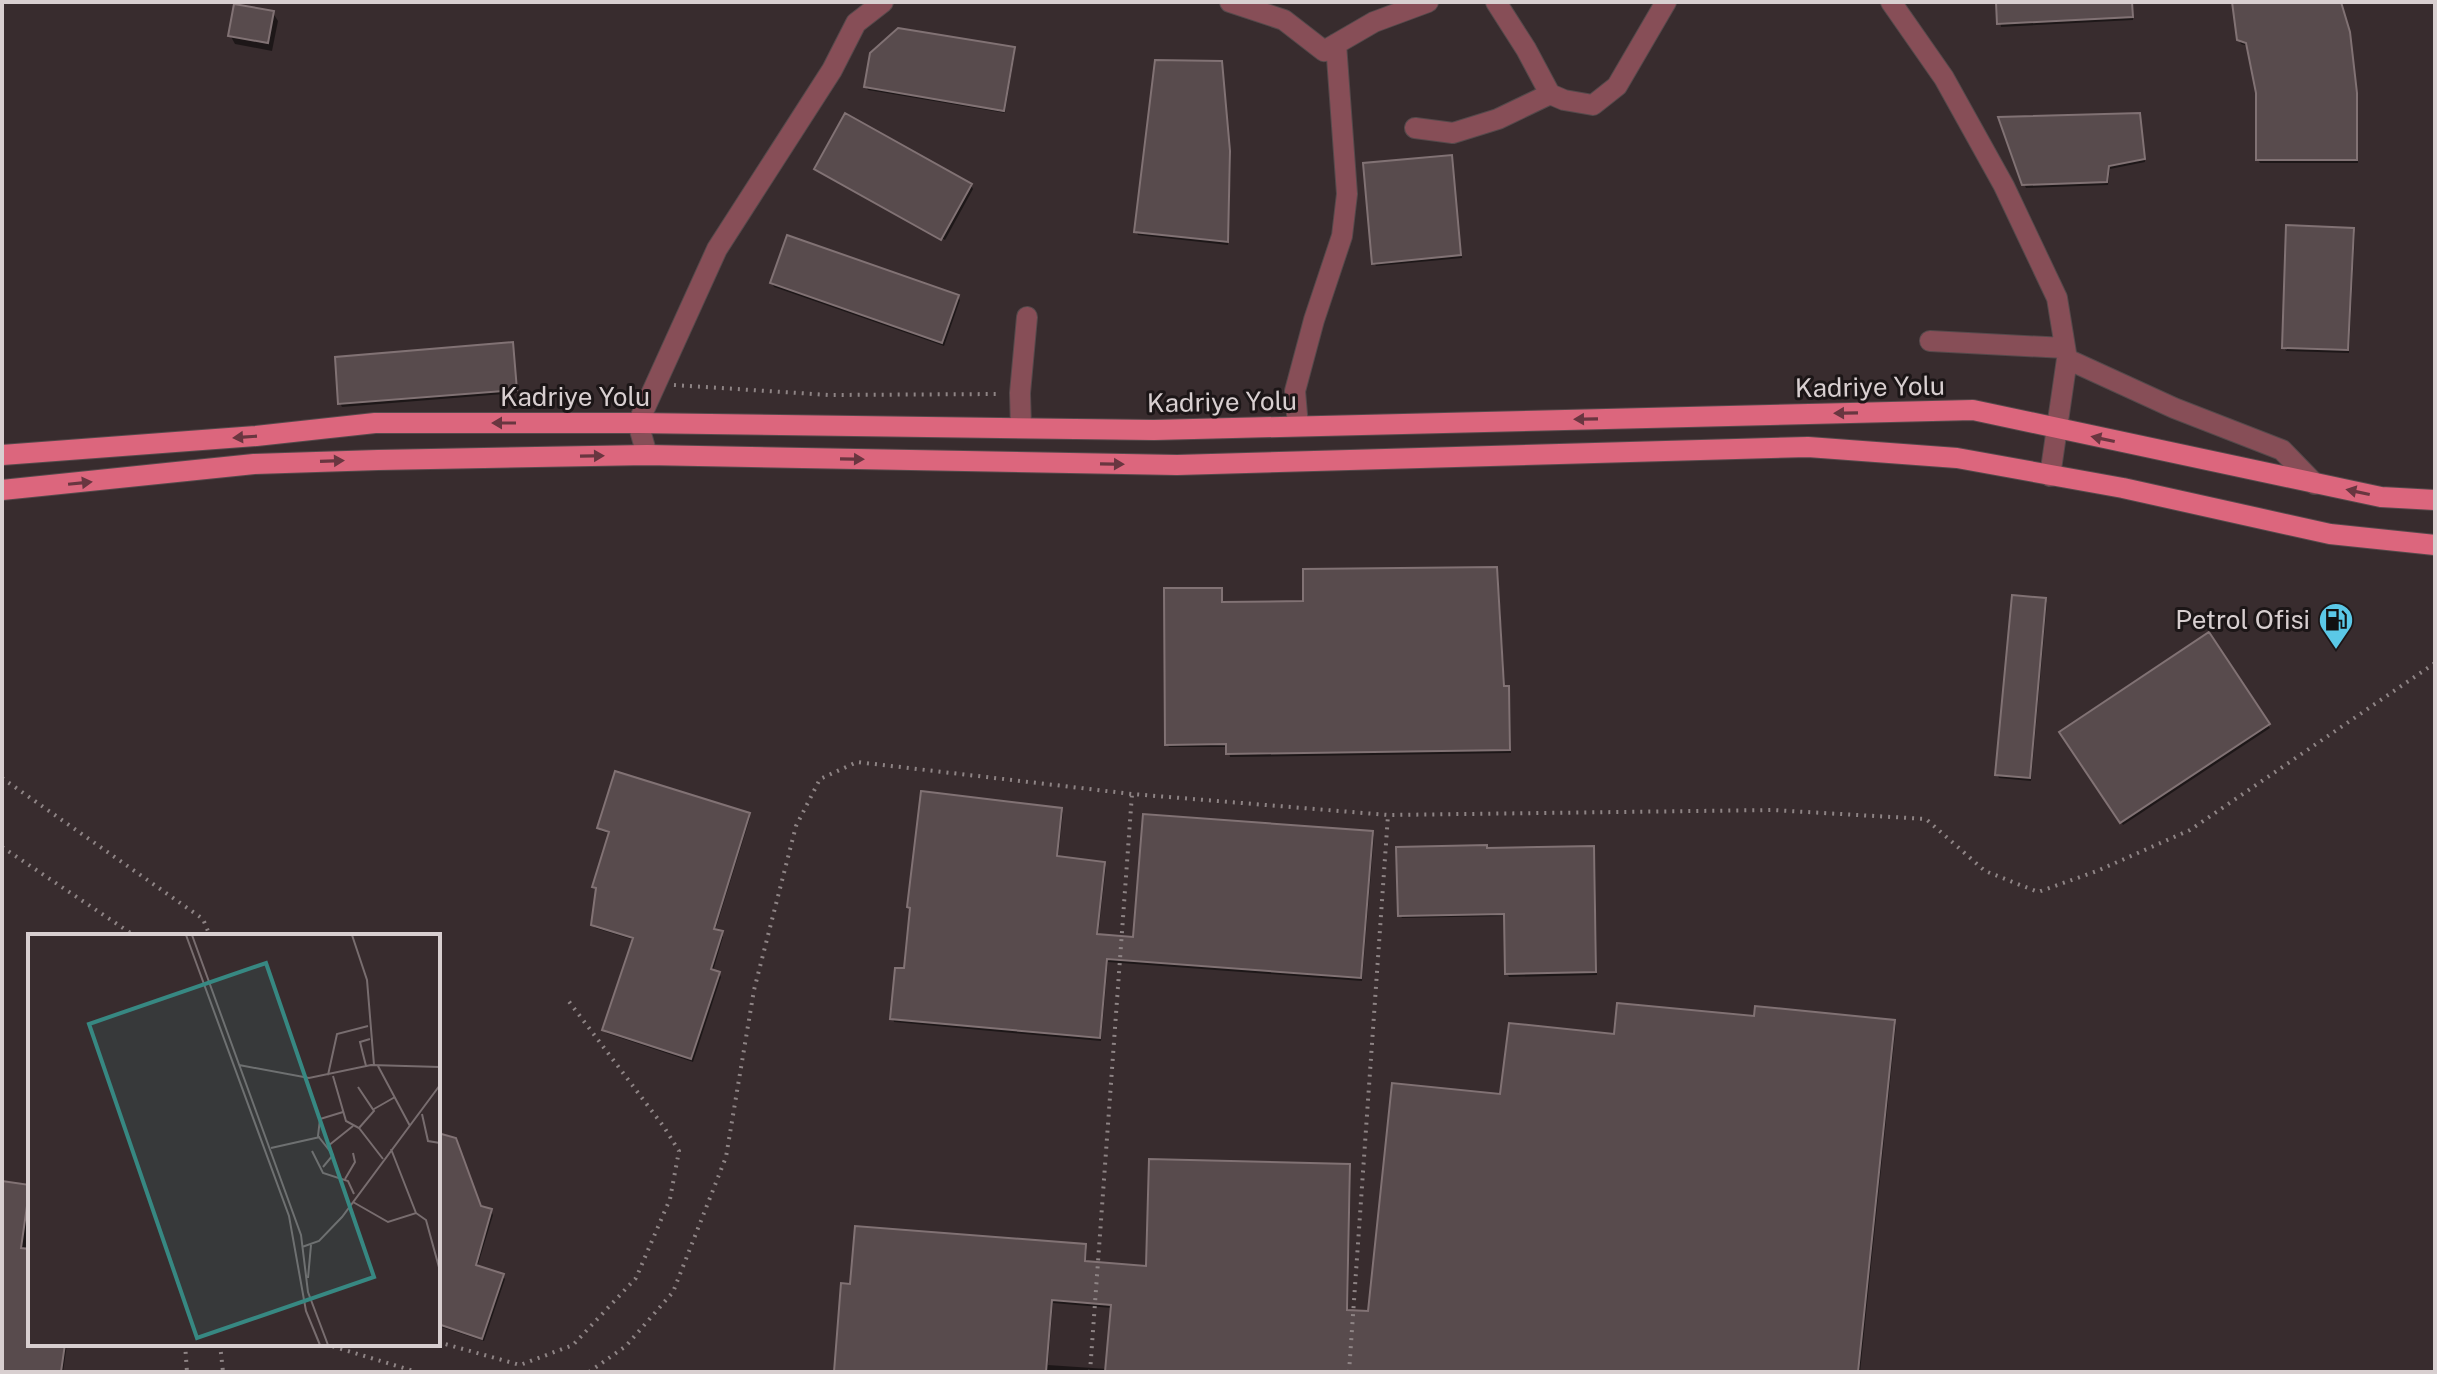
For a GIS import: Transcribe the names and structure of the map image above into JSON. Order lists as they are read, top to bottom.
{
  "streets": {
    "main road": ["Kadriye Yolu"]
  },
  "places": {
    "fuel station": ["Petrol Ofisi"]
  }
}
